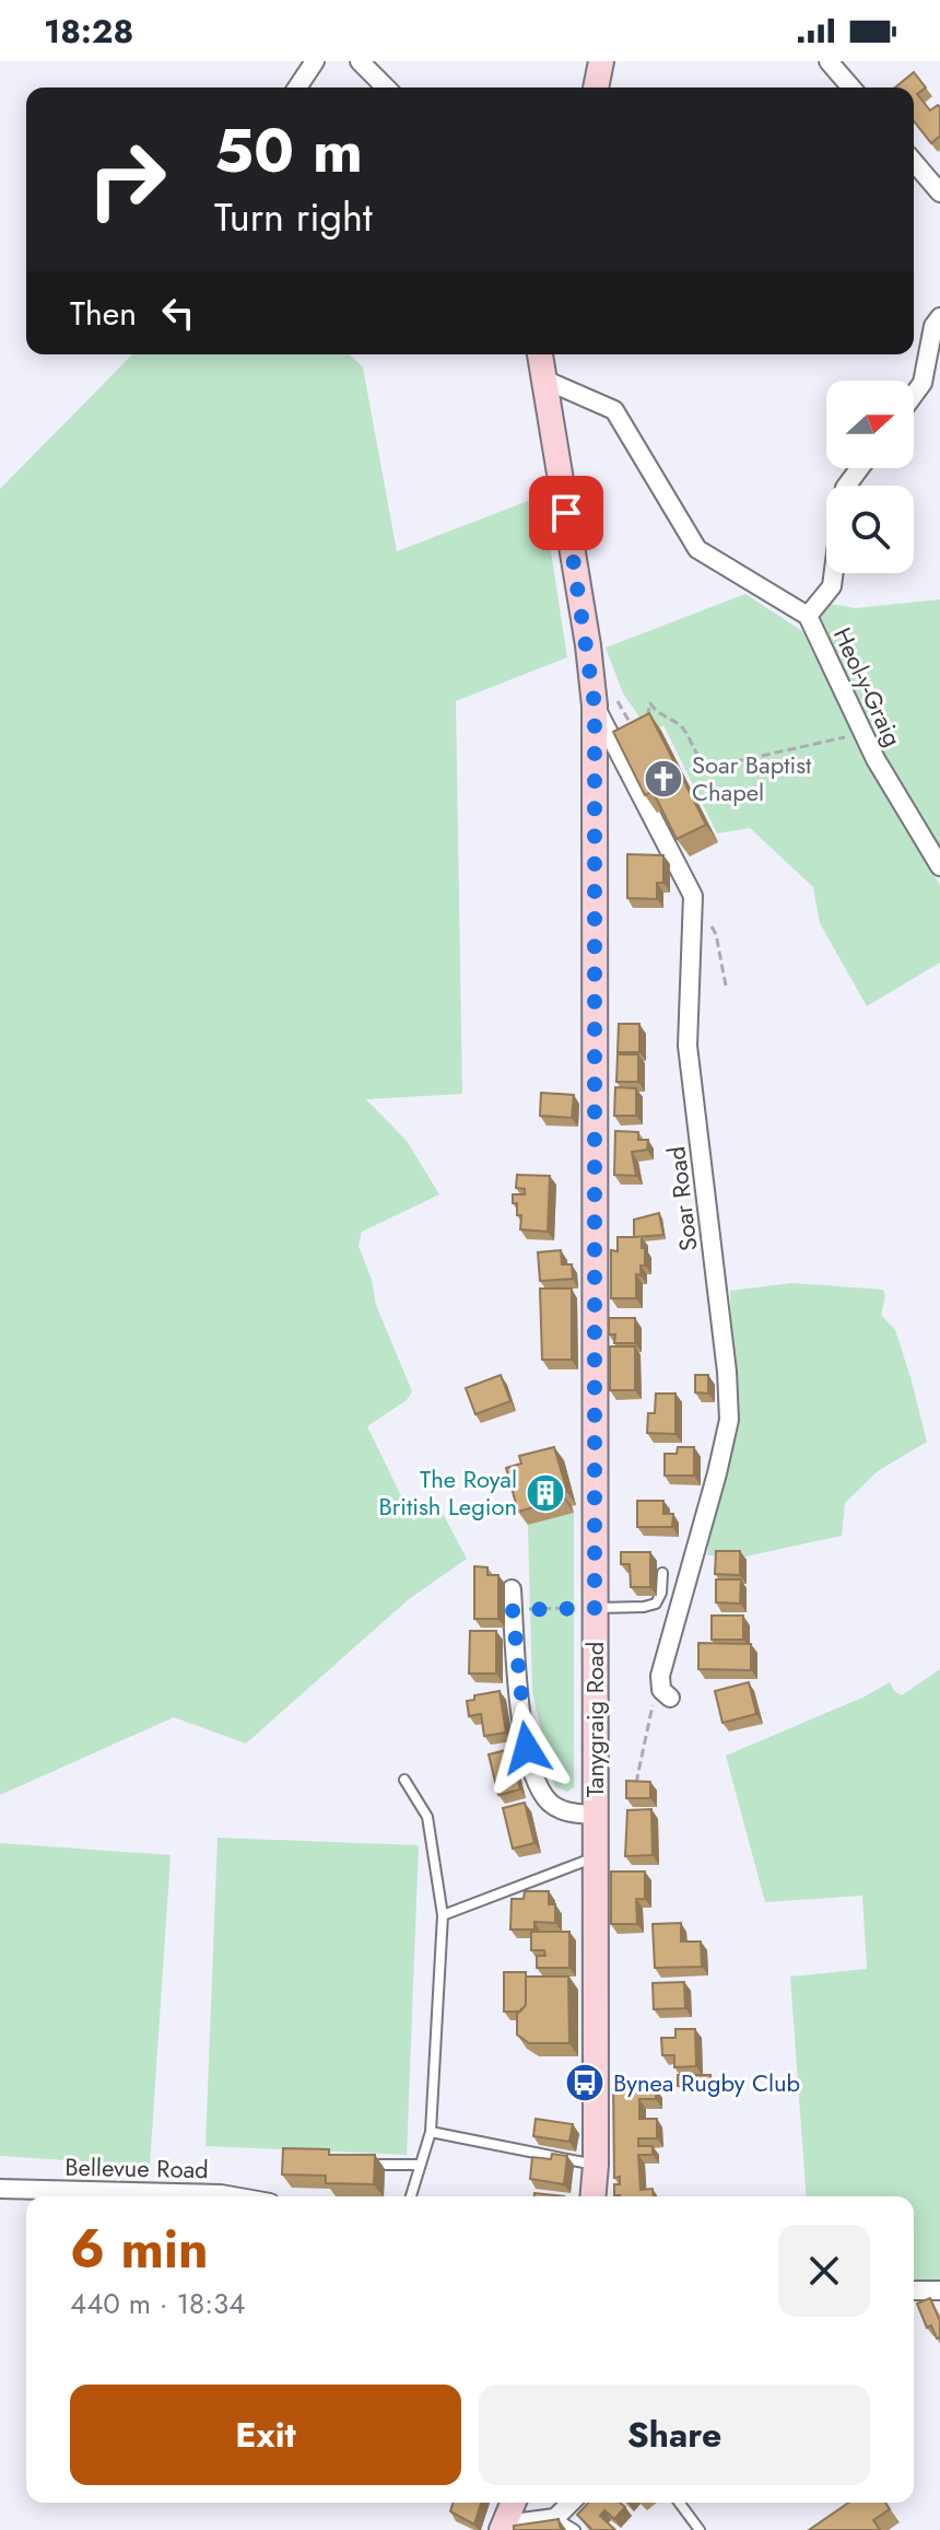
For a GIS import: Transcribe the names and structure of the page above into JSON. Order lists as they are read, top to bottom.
{
  "streets": {
    "main road": ["Tanygraig Road"],
    "street": ["Heol-y-Graig", "Soar Road", "Bellevue Road"]
  },
  "crossings": [
    ["Heol-y-Graig", "Tanygraig Road"],
    ["Soar Road", "Tanygraig Road"]
  ],
  "places": {
    "church": ["Soar Baptist Chapel"],
    "building": ["The Royal British Legion"],
    "bus stop": ["Bynea Rugby Club"]
  },
  "north": "right",
  "page": {
    "status": "18:28",
    "turn": ["50 m", "Turn right"],
    "then": "Then",
    "heading": ["6 min", "440 m · 18:34"],
    "buttons": ["Exit", "Share"]
  }
}
